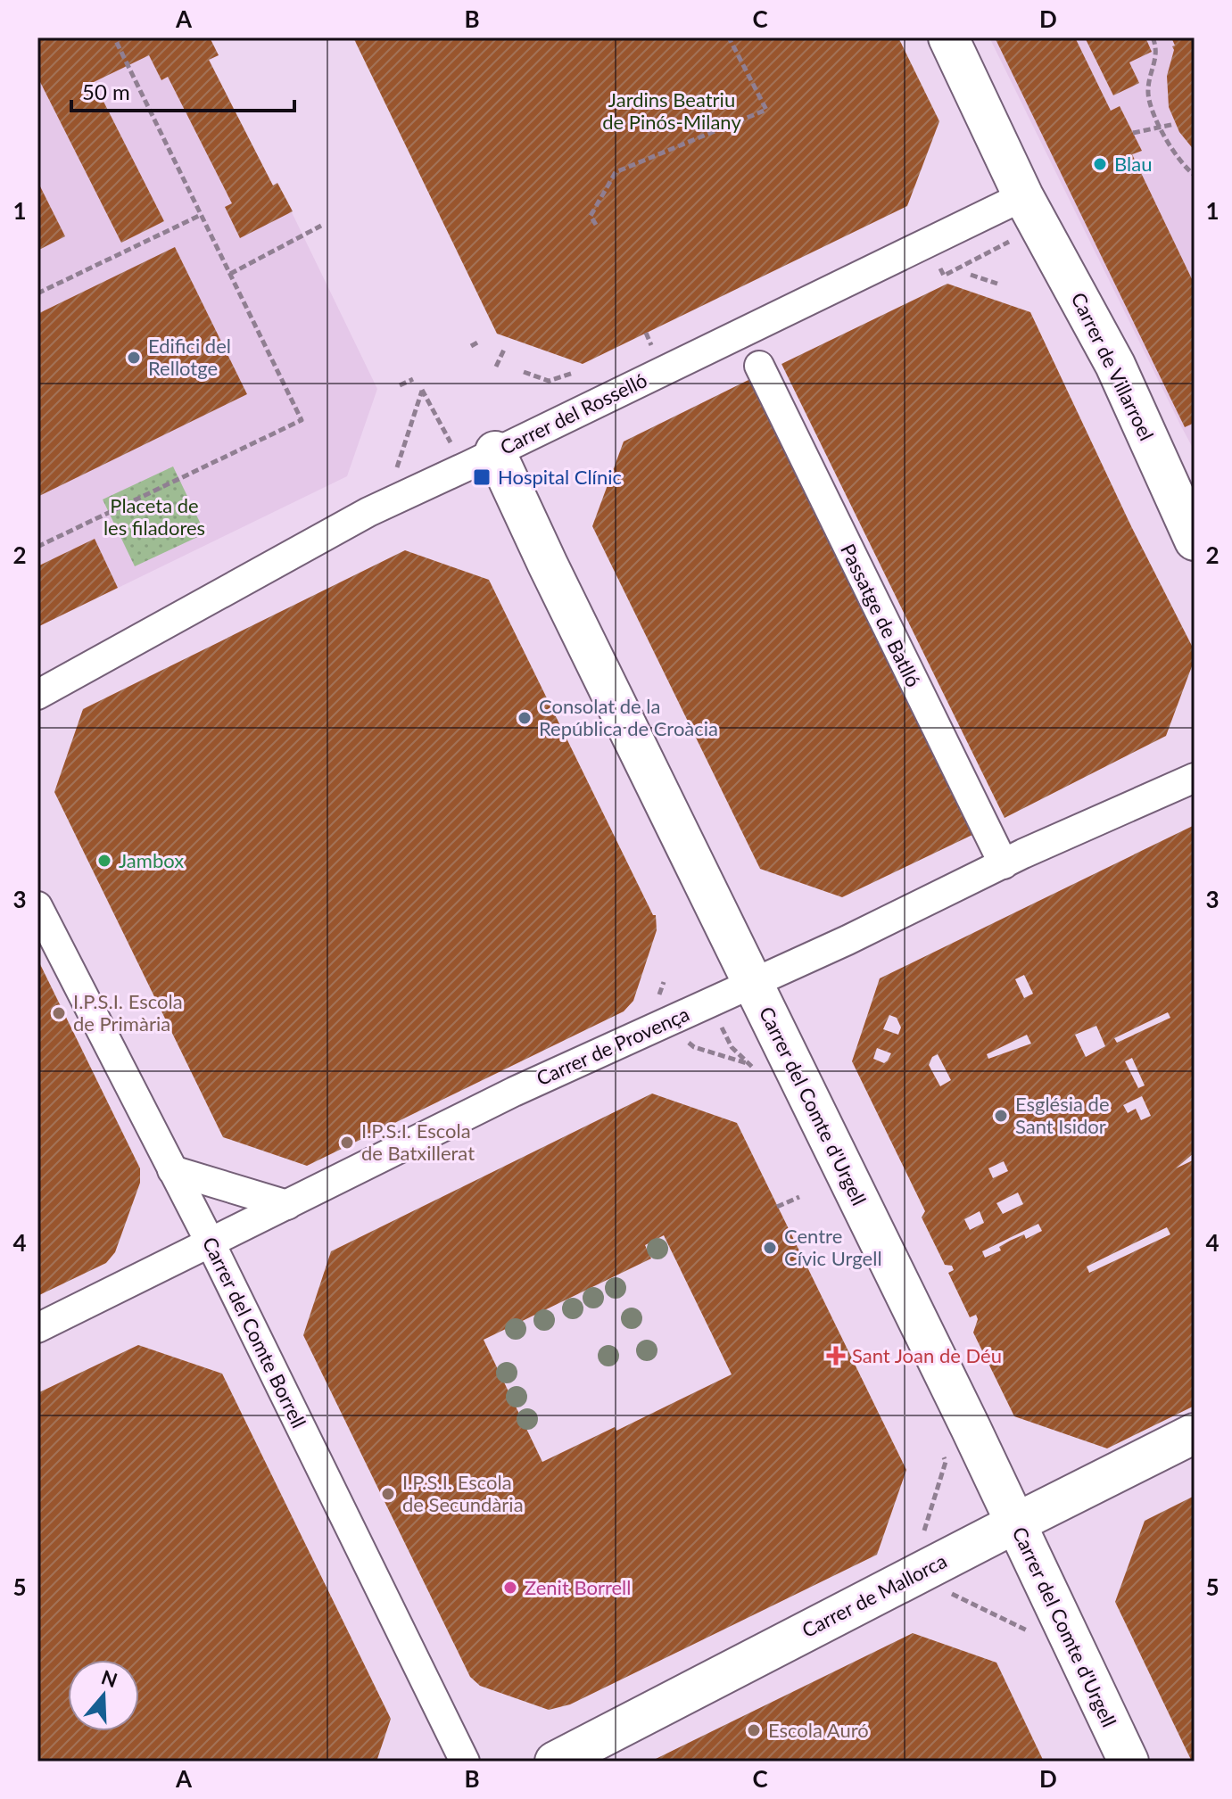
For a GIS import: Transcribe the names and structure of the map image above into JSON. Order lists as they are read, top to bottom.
{
  "streets": {
    "main road": ["Carrer de Villarroel", "Carrer del Comte d'Urgell", "Carrer de Mallorca"],
    "street": [
      "Carrer del Rosselló",
      "Passatge de Batlló",
      "Carrer de Provença",
      "Carrer del Comte Borrell"
    ]
  },
  "crossings": [
    ["Carrer de Villarroel", "Carrer del Rosselló"],
    ["Carrer del Rosselló", "Carrer del Comte d'Urgell"],
    ["Passatge de Batlló", "Carrer de Provença"],
    ["Carrer de Provença", "Carrer del Comte d'Urgell"],
    ["Carrer de Provença", "Carrer del Comte Borrell"],
    ["Carrer del Comte d'Urgell", "Carrer de Mallorca"]
  ],
  "parks": ["Jardins Beatriu de Pinós-Milany", "Placeta de les filadores"],
  "places": {
    "other": [
      "Blau",
      "Edifici del Rellotge",
      "Consolat de la República de Croàcia",
      "Jambox",
      "I.P.S.I. Escola de Primària",
      "Església de Sant Isidor",
      "I.P.S.I. Escola de Batxillerat",
      "Centre Cívic Urgell",
      "I.P.S.I. Escola de Secundària",
      "Zenit Borrell",
      "Escola Auró"
    ],
    "transit": ["Hospital Clínic"],
    "health": ["Sant Joan de Déu"]
  },
  "scale_bar": "50 m",
  "north": "top",
  "grid": {
    "columns": [
      "A",
      "B",
      "C",
      "D"
    ],
    "rows": [
      "1",
      "2",
      "3",
      "4",
      "5"
    ]
  }
}
